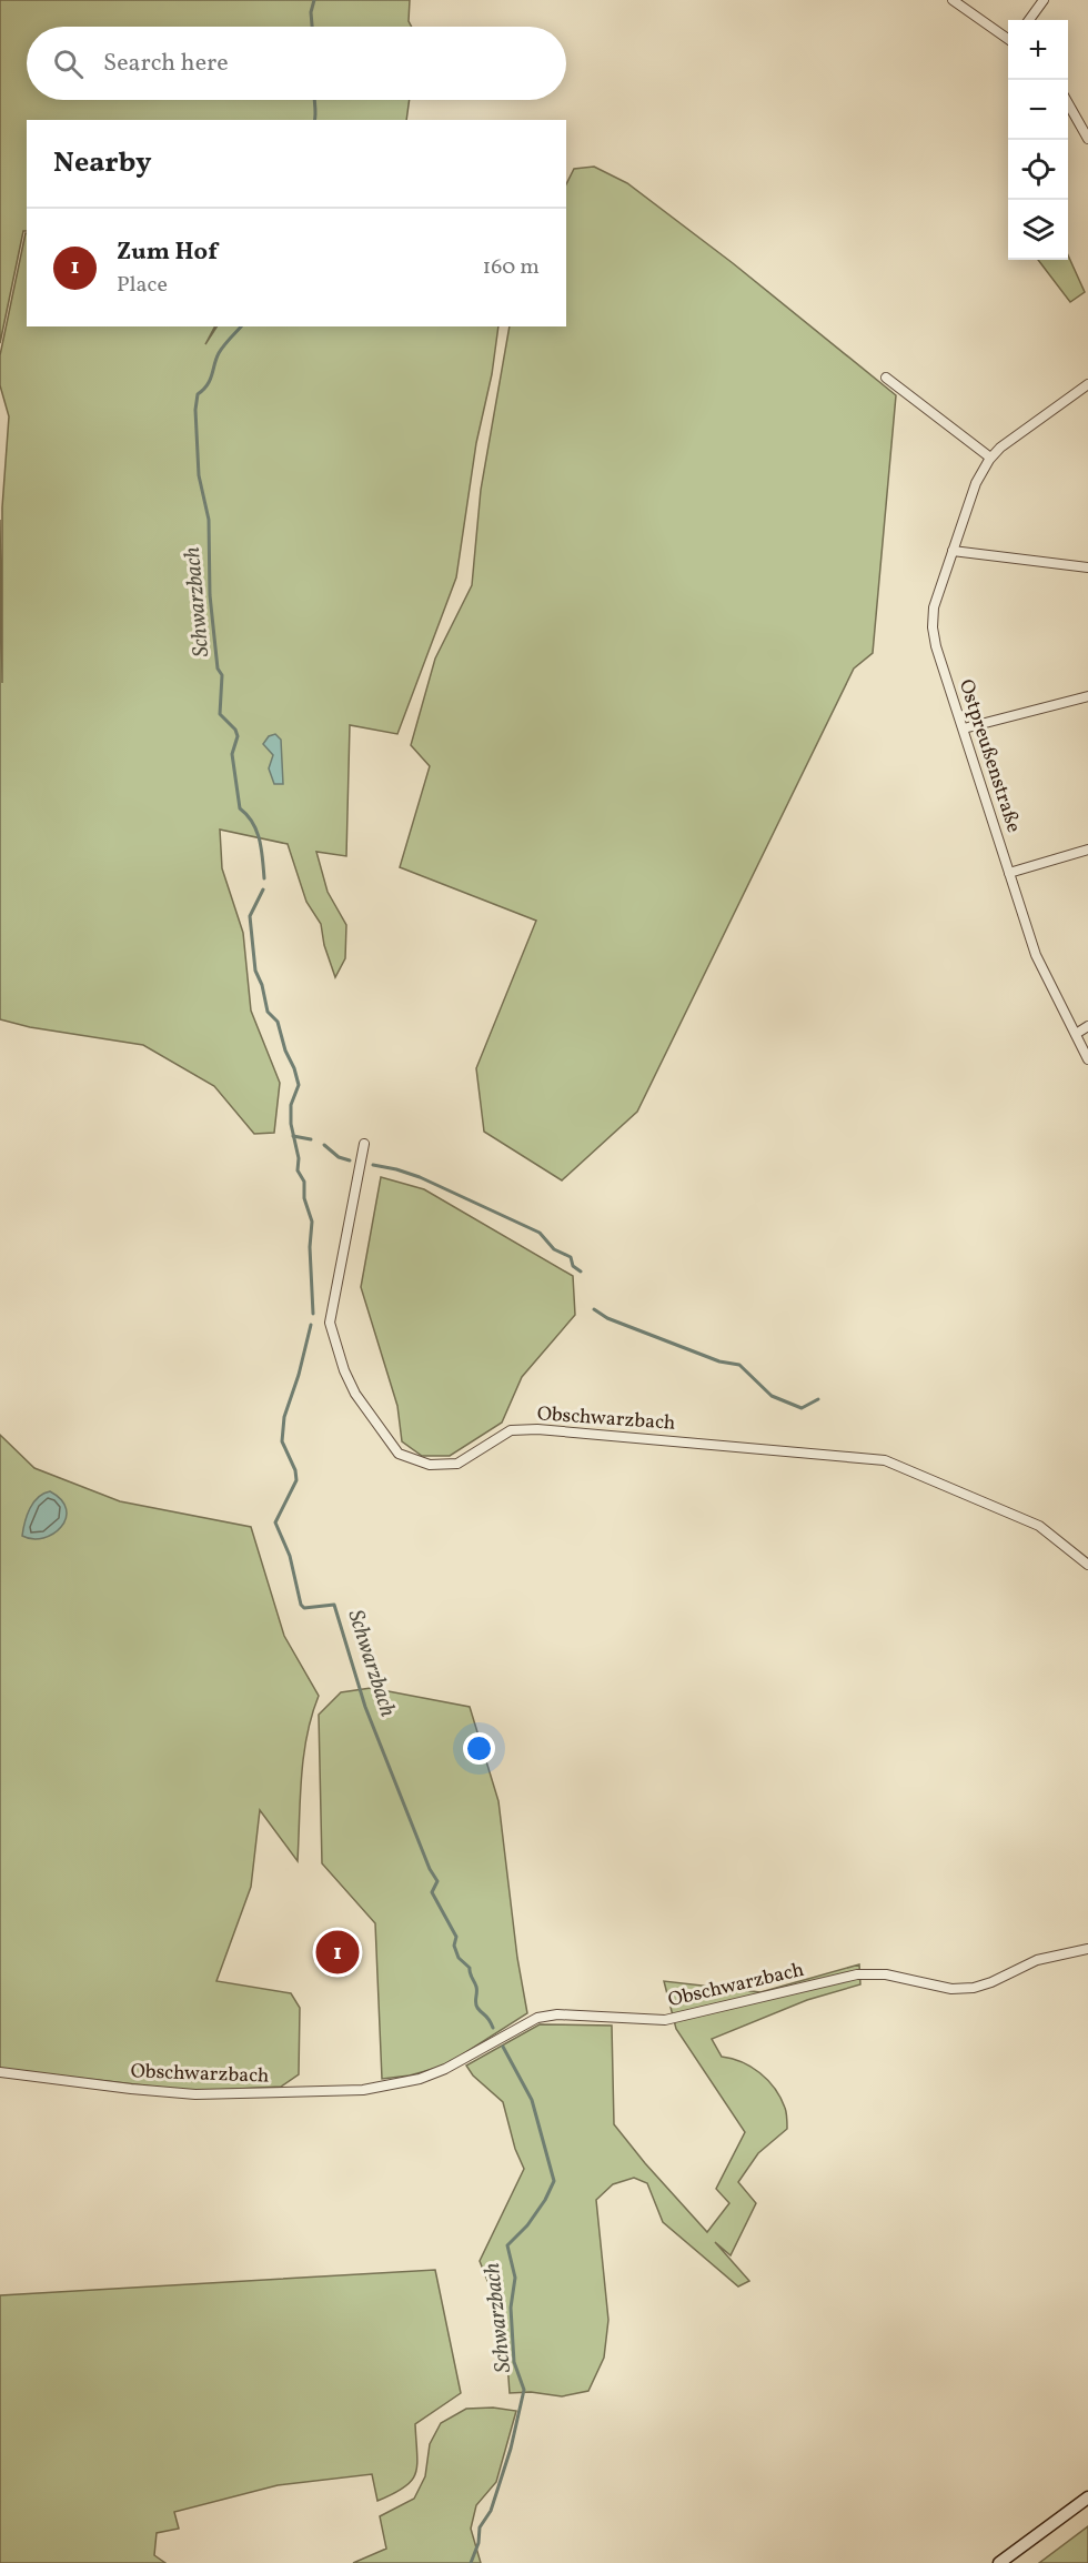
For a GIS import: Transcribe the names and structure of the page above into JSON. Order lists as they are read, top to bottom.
{
  "streets": {
    "street": ["Ostpreußenstraße", "Obschwarzbach"]
  },
  "water": ["Schwarzbach"],
  "page": {
    "map_buttons": ["+", "−"],
    "search": "Search here",
    "heading": "Nearby",
    "list": [
      {
        "mark": "1",
        "name": "Zum Hof",
        "note": "Place",
        "value": "160 m"
      }
    ],
    "pins": "1"
  }
}
